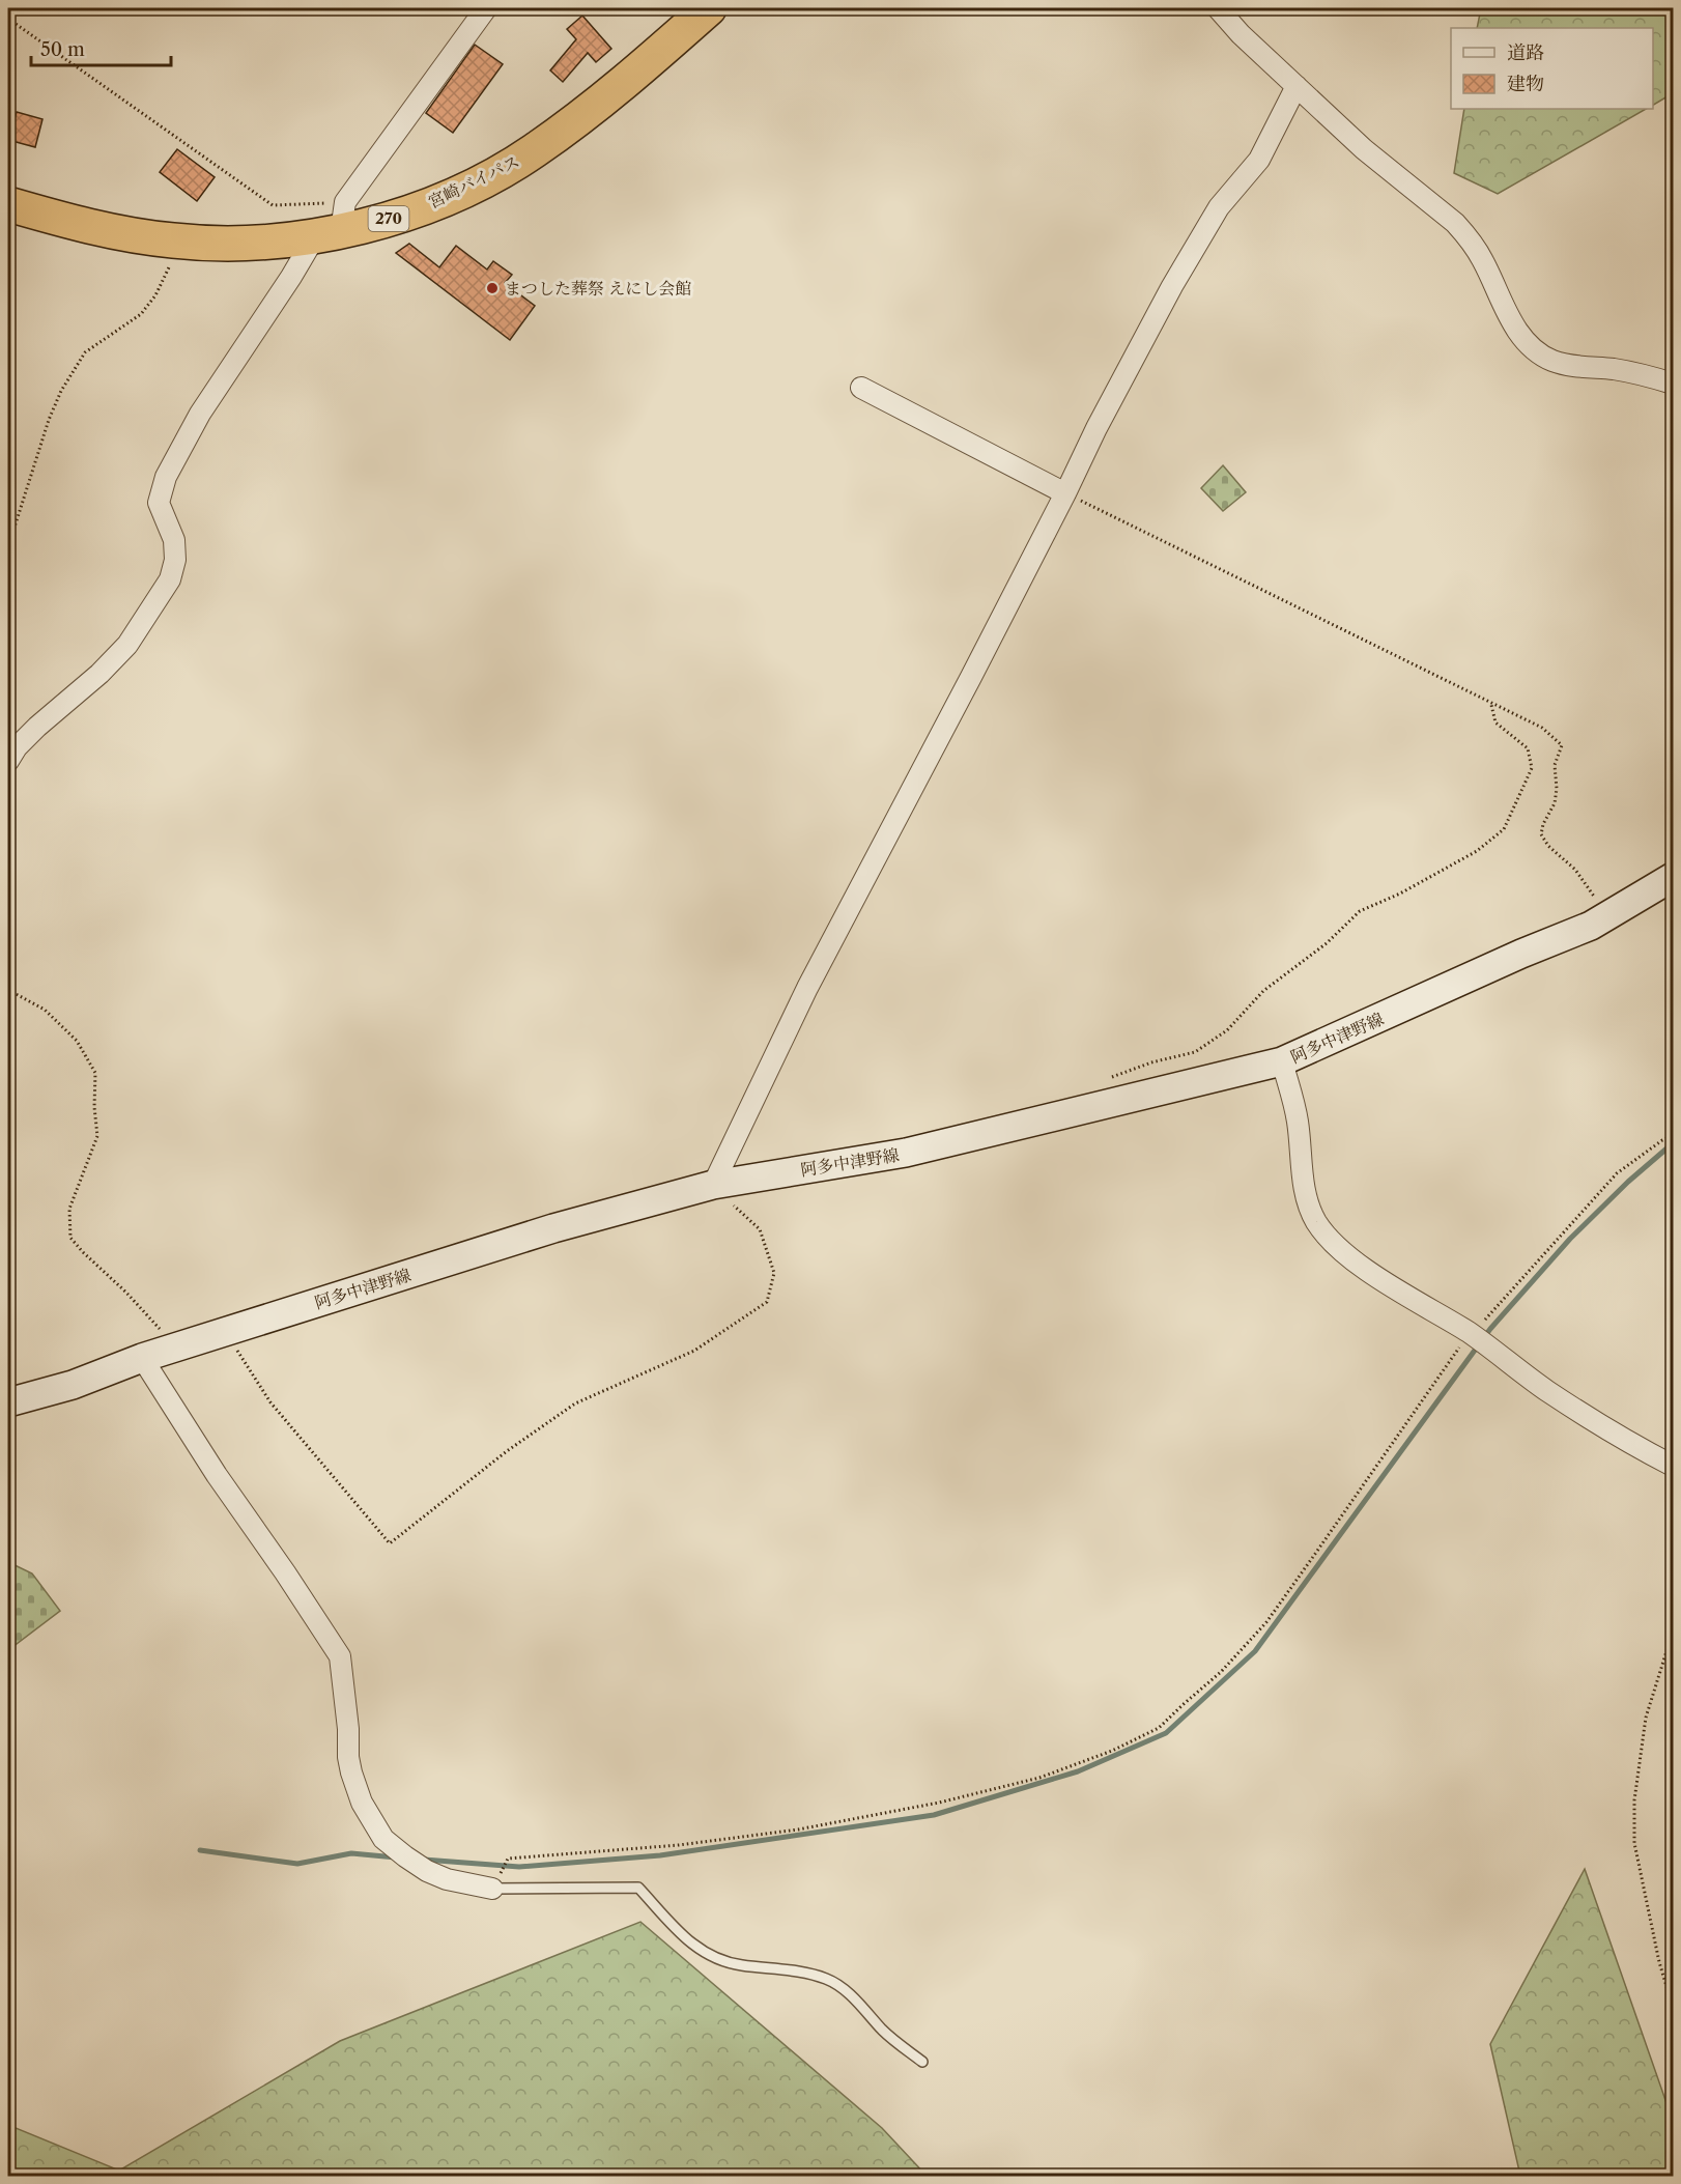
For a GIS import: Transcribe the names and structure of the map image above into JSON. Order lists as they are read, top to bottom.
{
  "streets": {
    "highway": ["宮崎バイパス", "270"],
    "street": ["阿多中津野線"]
  },
  "places": ["まつした葬祭 えにし会館"],
  "legend": ["道路", "建物"],
  "scale_bar": "50 m"
}
